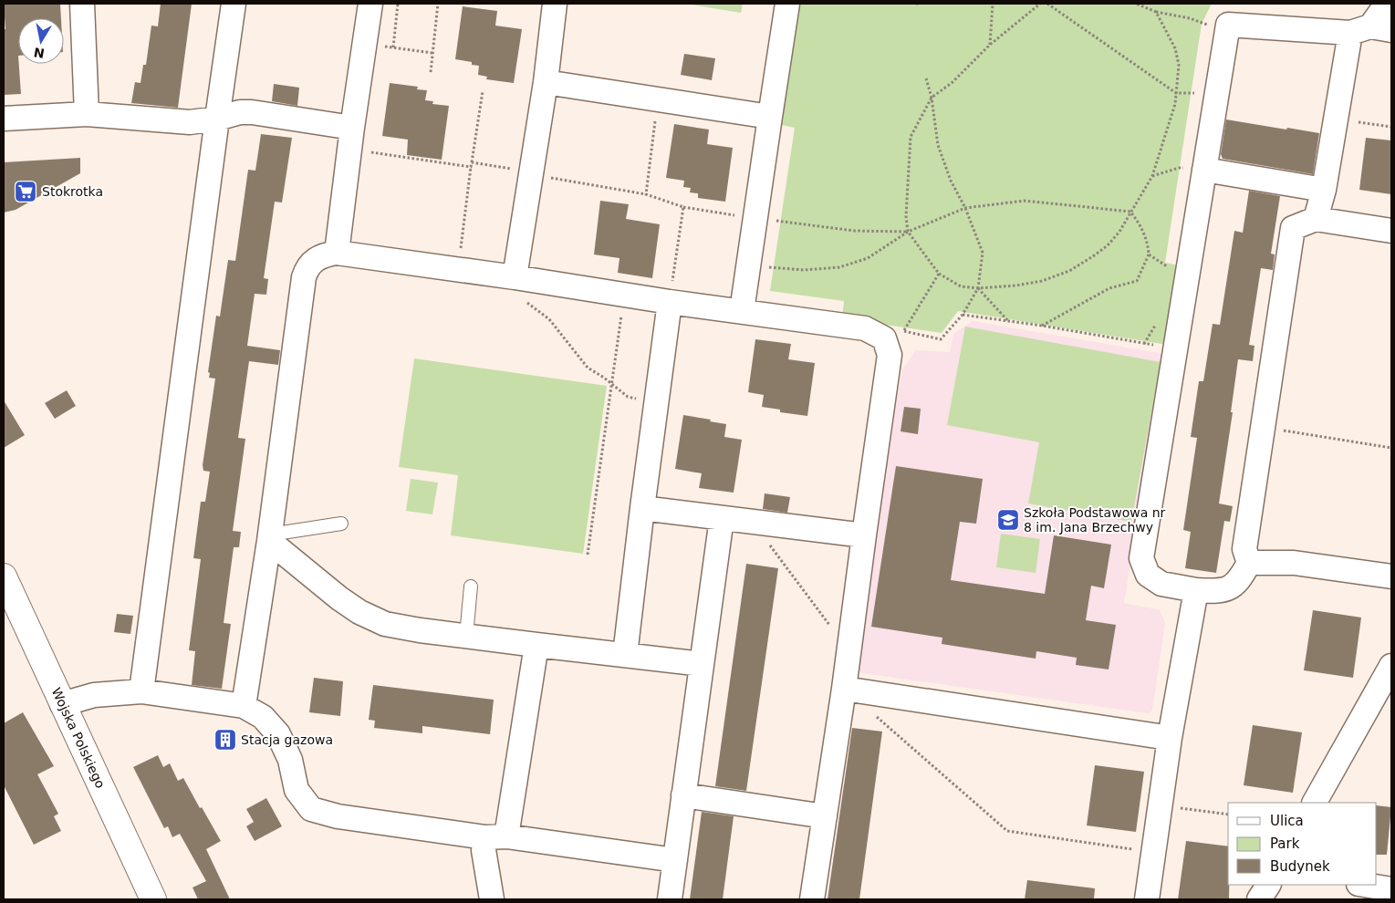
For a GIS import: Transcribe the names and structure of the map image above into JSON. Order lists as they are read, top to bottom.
{
  "streets": {
    "street": ["Wojska Polskiego"]
  },
  "places": {
    "supermarket": ["Stokrotka"],
    "school or university": ["Szkoła Podstawowa nr 8 im. Jana Brzechwy"],
    "building": ["Stacja gazowa"]
  },
  "legend": ["Ulica", "Park", "Budynek"],
  "north": "bottom"
}
